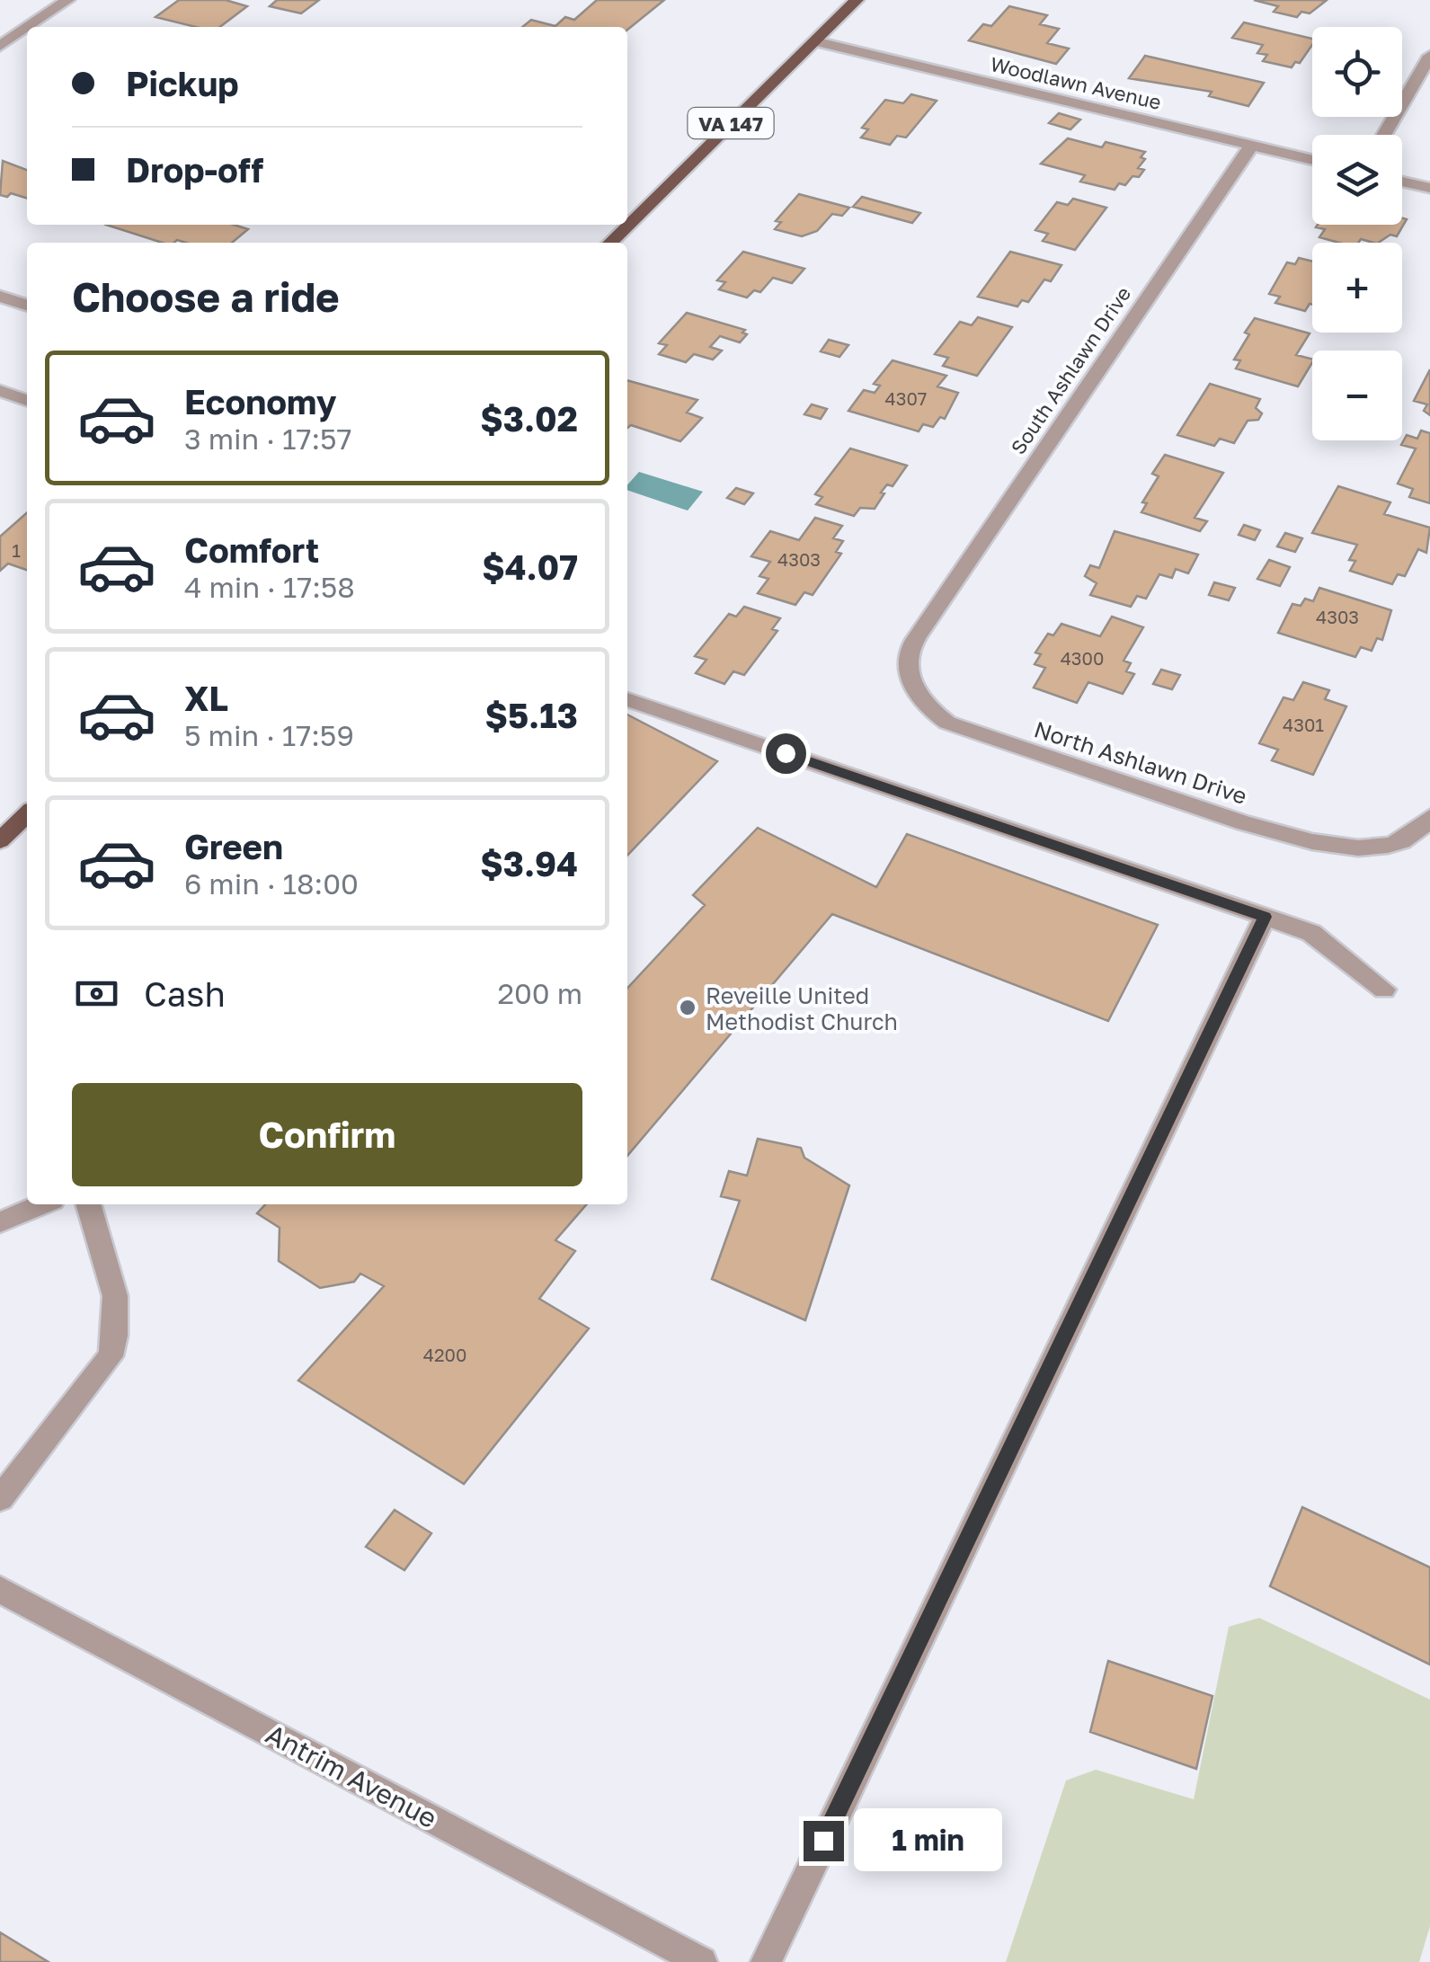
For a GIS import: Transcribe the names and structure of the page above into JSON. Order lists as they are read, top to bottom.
{
  "streets": {
    "main road": ["VA 147"],
    "street": [
      "Woodlawn Avenue",
      "South Ashlawn Drive",
      "North Ashlawn Drive",
      "Antrim Avenue"
    ]
  },
  "crossings": [
    ["Woodlawn Avenue", "VA 147"],
    ["Woodlawn Avenue", "South Ashlawn Drive"],
    ["South Ashlawn Drive", "North Ashlawn Drive"]
  ],
  "places": ["Reveille United Methodist Church"],
  "house_numbers": [
    "4307",
    "1",
    "4303",
    "4303",
    "4300",
    "4301",
    "4200"
  ],
  "page": {
    "map_buttons": ["+", "−"],
    "banner": ["Pickup", "Drop-off"],
    "heading": "Choose a ride",
    "list": [
      {
        "name": "Economy",
        "note": "3 min · 17:57",
        "value": "$3.02"
      },
      {
        "name": "Comfort",
        "note": "4 min · 17:58",
        "value": "$4.07"
      },
      {
        "name": "XL",
        "note": "5 min · 17:59",
        "value": "$5.13"
      },
      {
        "name": "Green",
        "note": "6 min · 18:00",
        "value": "$3.94"
      }
    ],
    "pay": ["Cash", "200 m"],
    "buttons": "Confirm",
    "bubble": "1 min"
  }
}
